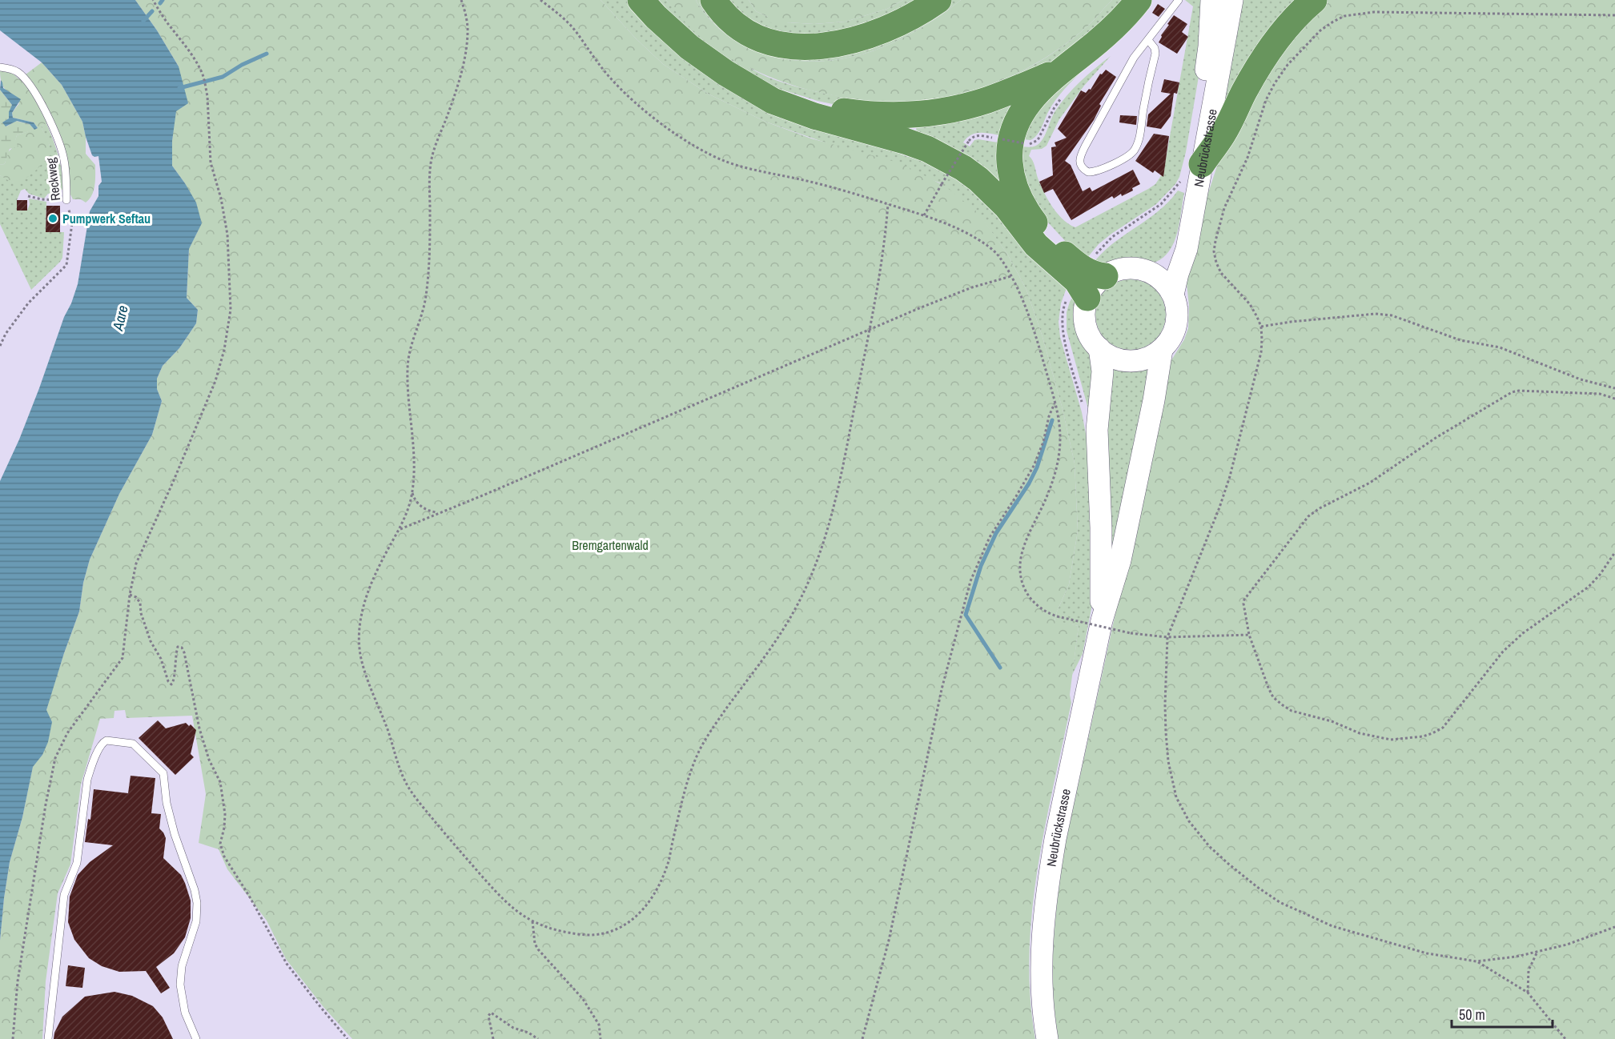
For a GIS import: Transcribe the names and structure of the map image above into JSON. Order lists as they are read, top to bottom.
{
  "streets": {
    "main road": ["Neubrückstrasse"],
    "lane": ["Reckweg"]
  },
  "water": ["Aare"],
  "parks": ["Bremgartenwald"],
  "places": ["Pumpwerk Seftau"],
  "scale_bar": "50 m"
}
